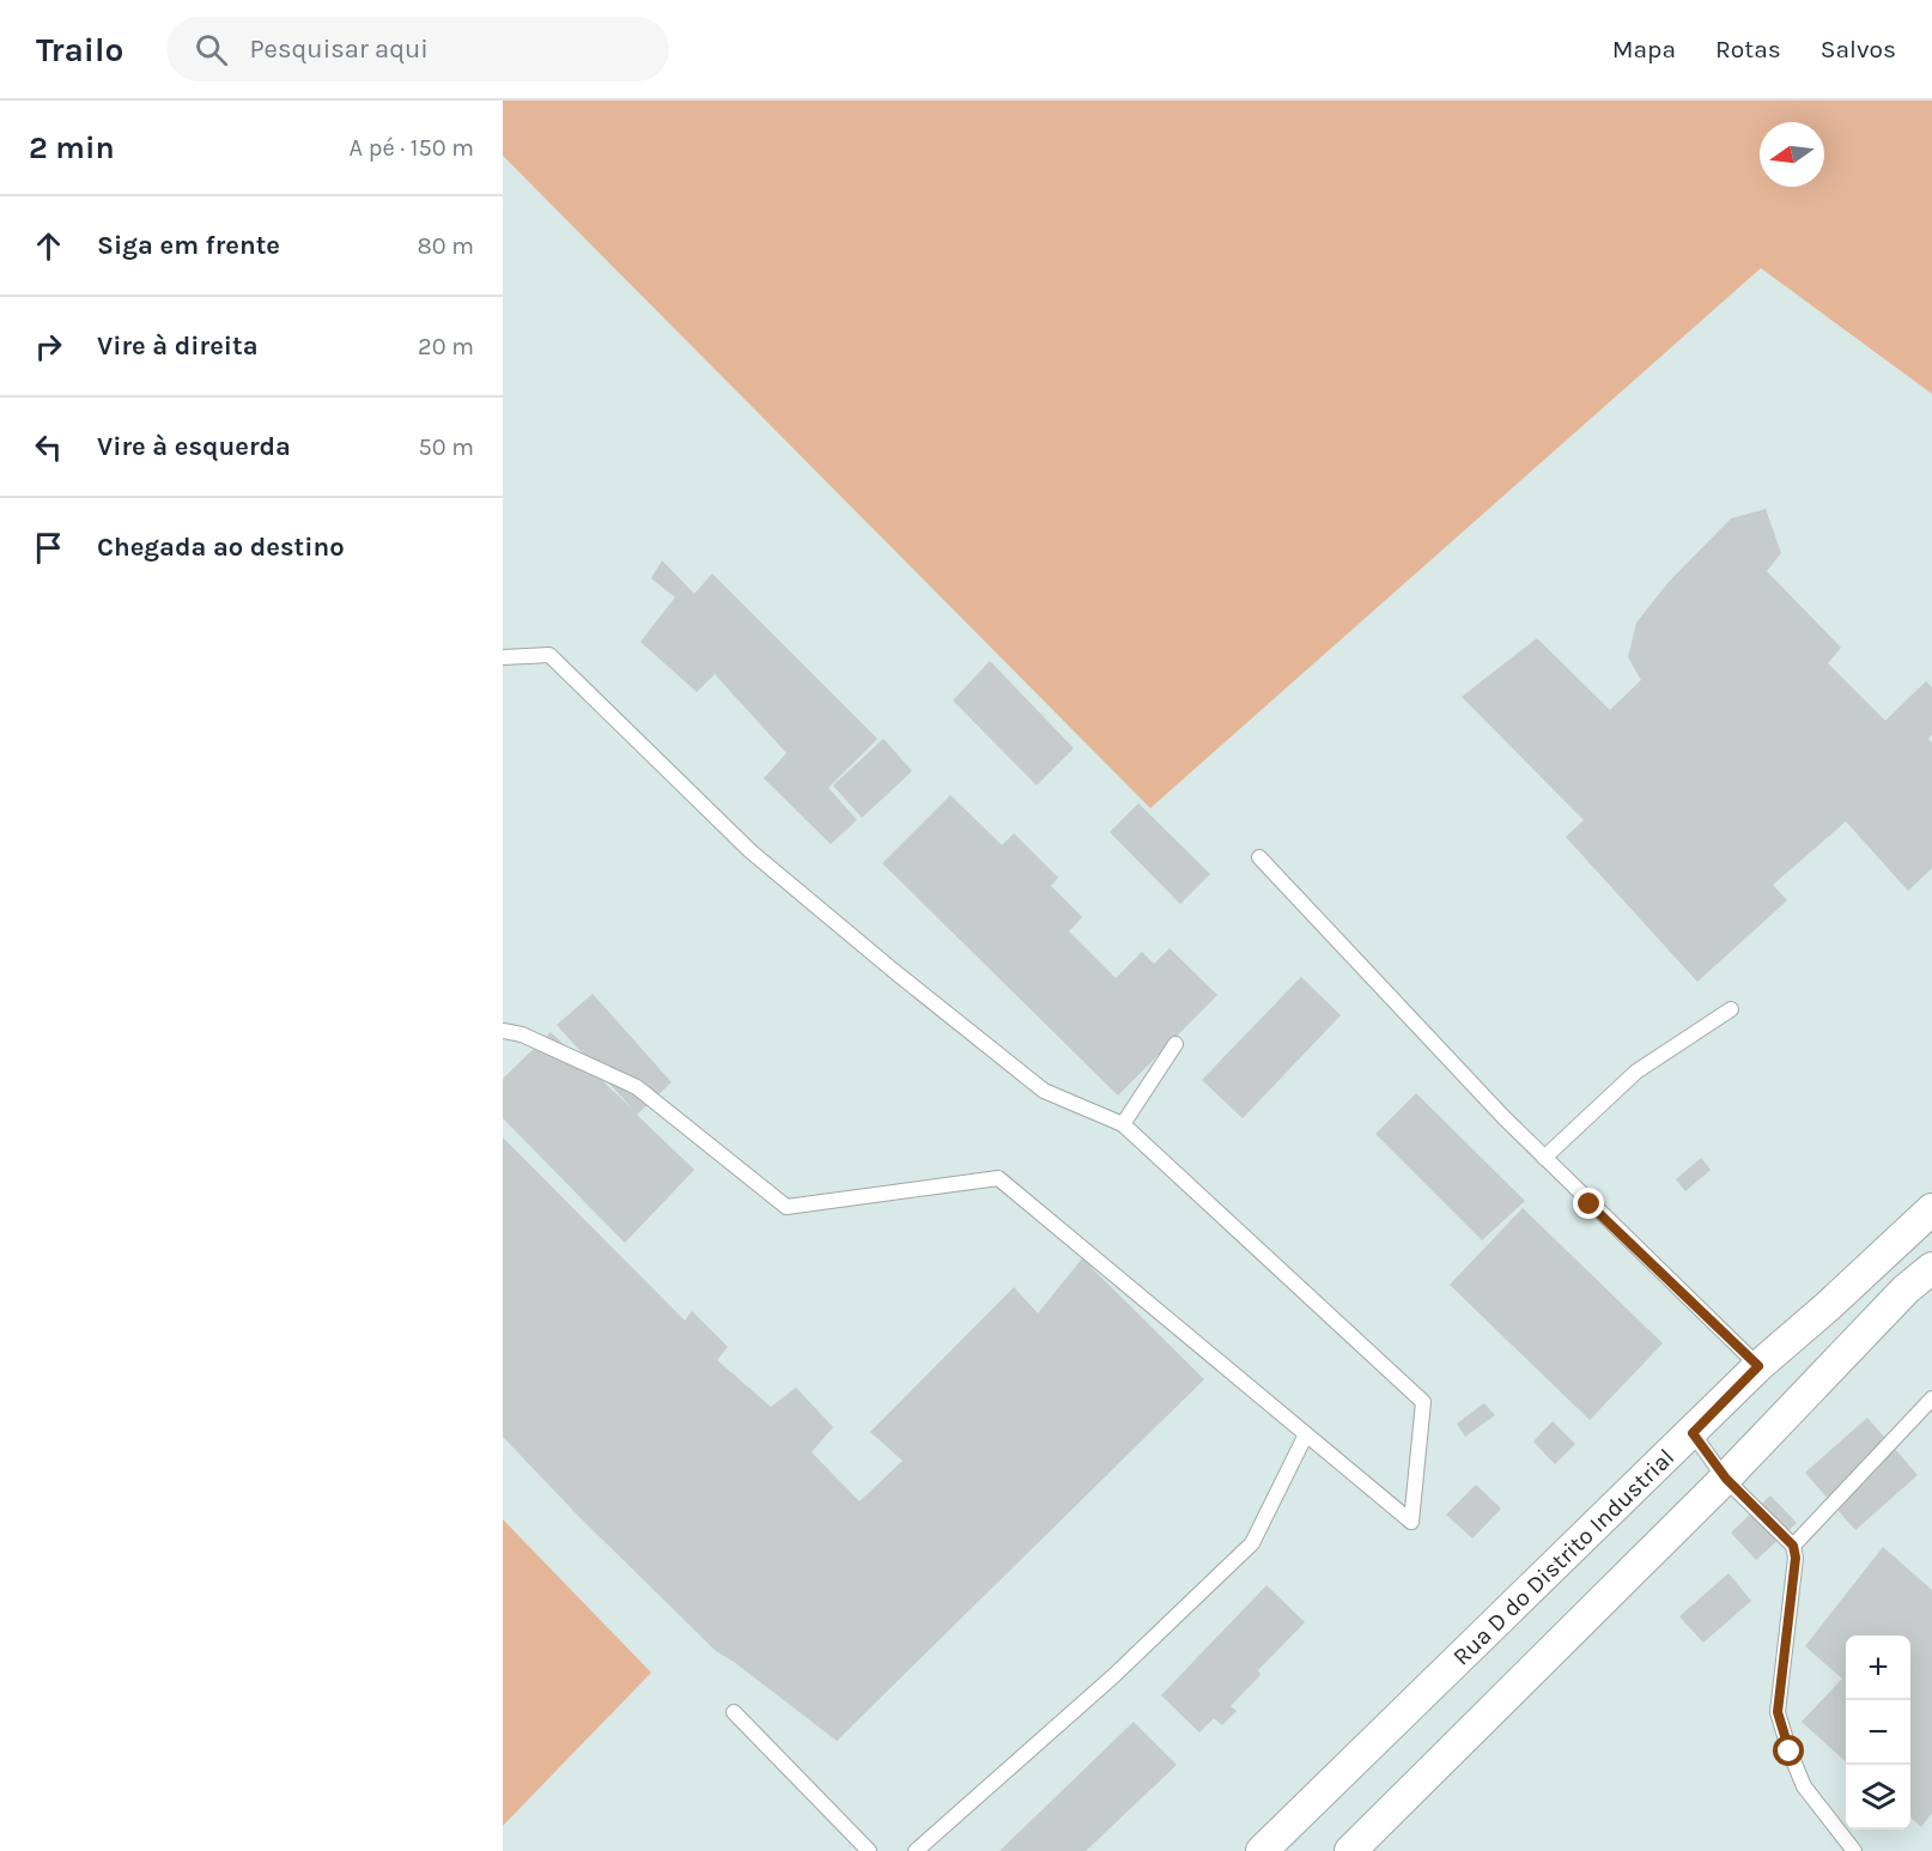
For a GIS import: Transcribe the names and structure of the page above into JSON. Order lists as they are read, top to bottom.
{
  "streets": {
    "street": ["Rua D do Distrito Industrial"]
  },
  "north": "left",
  "page": {
    "header": "Trailo",
    "search": "Pesquisar aqui",
    "nav": ["Mapa", "Rotas", "Salvos"],
    "heading": ["2 min", "A pé · 150 m"],
    "list": [
      ["Siga em frente", "80 m"],
      ["Vire à direita", "20 m"],
      ["Vire à esquerda", "50 m"],
      "Chegada ao destino"
    ],
    "map_buttons": ["+", "−"]
  }
}
